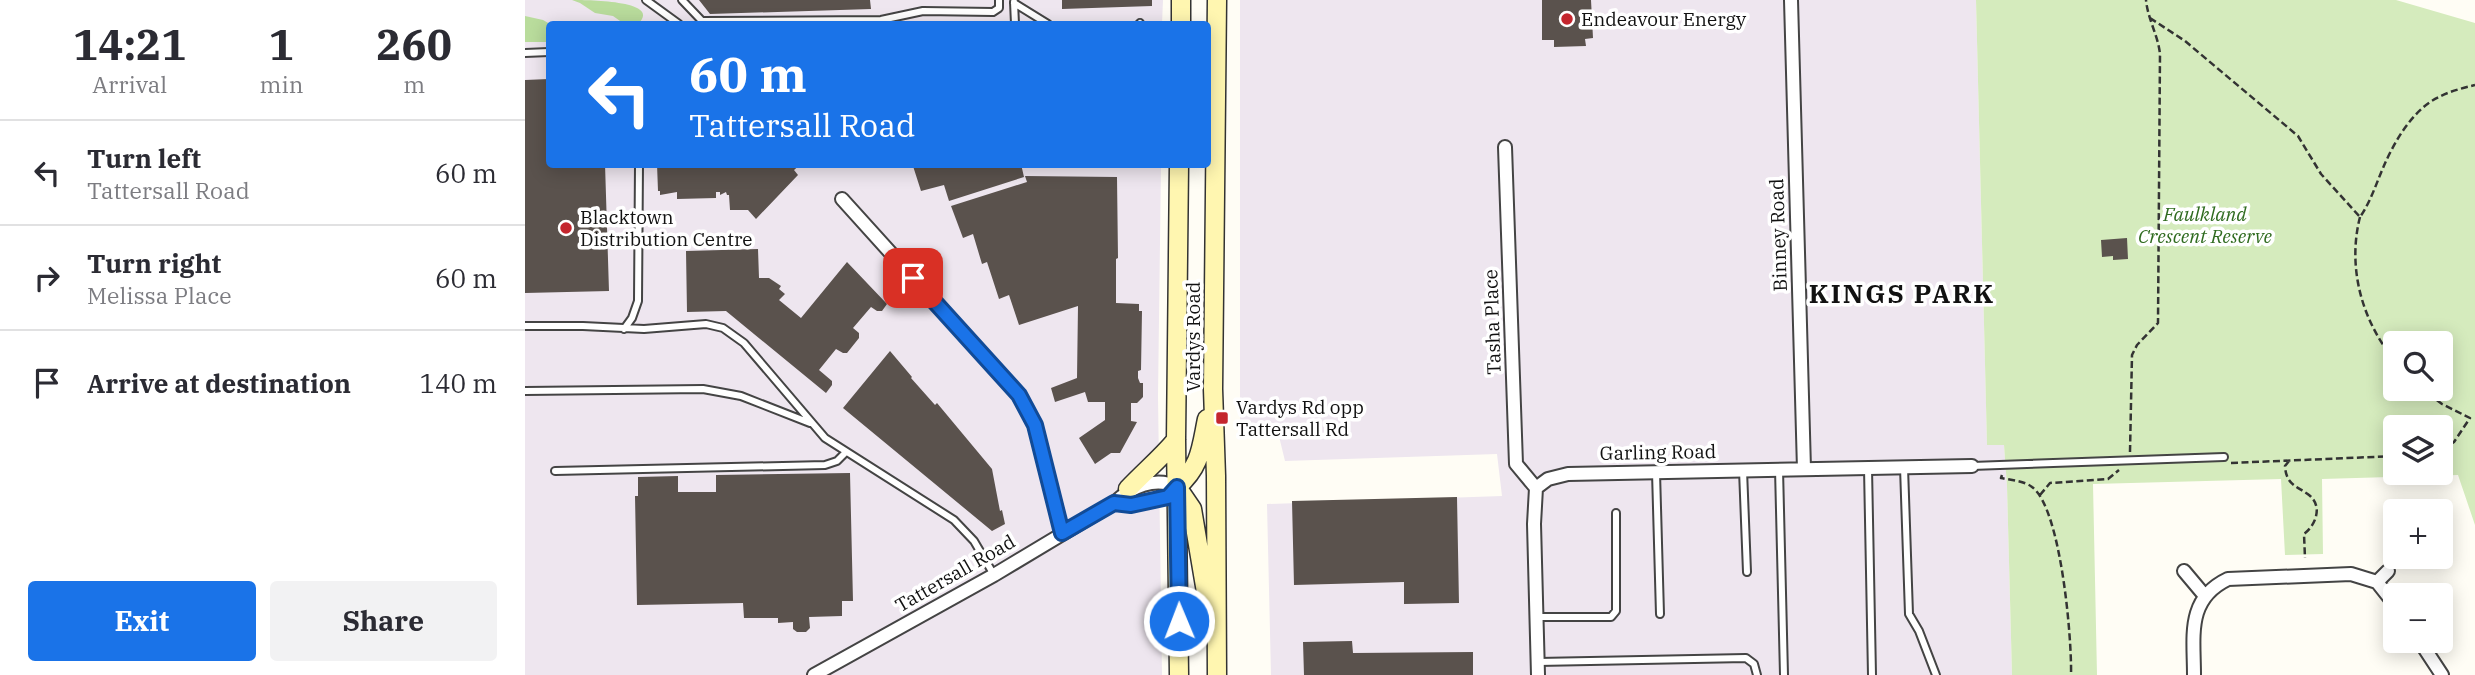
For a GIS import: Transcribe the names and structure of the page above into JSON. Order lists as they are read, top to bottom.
{
  "streets": {
    "main road": ["Vardys Road"],
    "street": [
      "Binney Road",
      "Tasha Place",
      "Garling Road",
      "Tattersall Road"
    ]
  },
  "crossings": [
    ["Binney Road", "Garling Road"],
    ["Tasha Place", "Garling Road"],
    ["Vardys Road", "Tattersall Road"]
  ],
  "districts": ["KINGS PARK"],
  "parks": ["Faulkland Crescent Reserve"],
  "places": {
    "other": ["Endeavour Energy", "Blacktown Distribution Centre"],
    "transit": ["Vardys Rd opp Tattersall Rd"]
  },
  "page": {
    "eta": [
      "14:21",
      "Arrival",
      "1",
      "min",
      "260",
      "m"
    ],
    "turn": ["60 m", "Tattersall Road"],
    "list": [
      {
        "name": "Turn left",
        "note": "Tattersall Road",
        "value": "60 m"
      },
      {
        "name": "Turn right",
        "note": "Melissa Place",
        "value": "60 m"
      },
      {
        "name": "Arrive at destination",
        "value": "140 m"
      }
    ],
    "map_buttons": ["+", "−"],
    "buttons": ["Exit", "Share"]
  }
}
